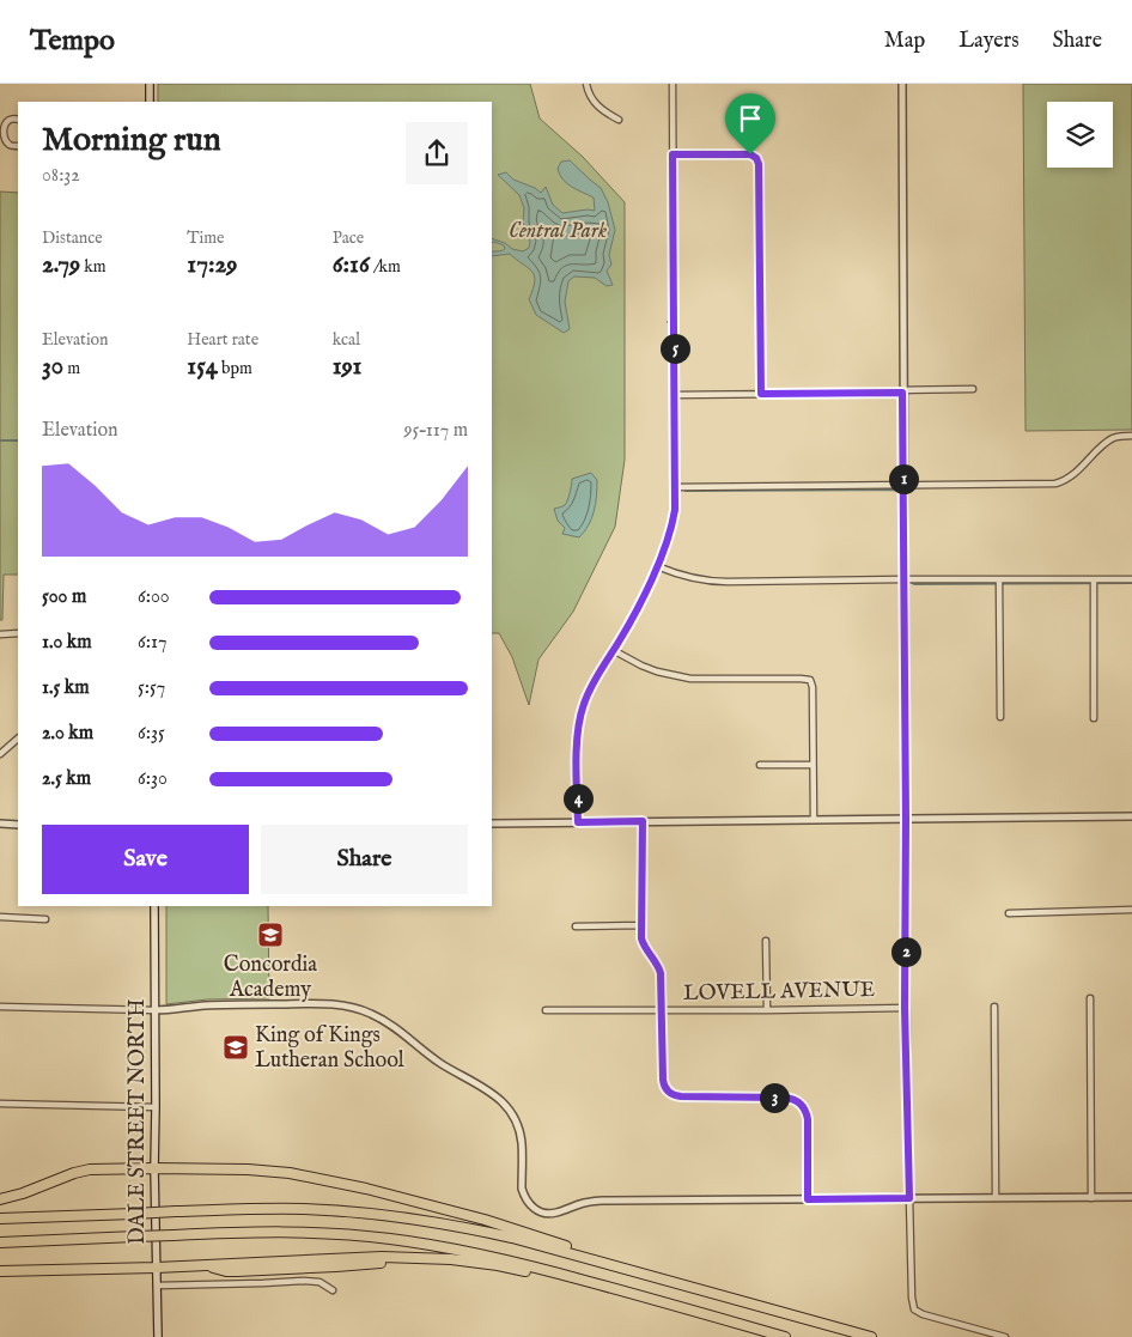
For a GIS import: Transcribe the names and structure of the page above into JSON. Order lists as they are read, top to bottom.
{
  "streets": {
    "main road": ["DALE STREET NORTH"],
    "street": ["LOVELL AVENUE"]
  },
  "parks": ["Central Park"],
  "places": {
    "school or university": ["Concordia Academy", "King of Kings Lutheran School"]
  },
  "page": {
    "header": "Tempo",
    "nav": ["Map", "Layers", "Share"],
    "heading": ["Morning run", "08:32"],
    "stats": [
      ["Distance", "2.79 km"],
      ["Time", "17:29"],
      ["Pace", "6:16 /km"],
      ["Elevation", "30 m"],
      ["Heart rate", "154 bpm"],
      ["kcal", "191"]
    ],
    "pins": [
      "5",
      "1",
      "4",
      "2",
      "3"
    ],
    "chart": ["Elevation", "95–117 m"],
    "list": [
      {
        "name": "500 m",
        "note": "6:00"
      },
      {
        "name": "1.0 km",
        "note": "6:17"
      },
      {
        "name": "1.5 km",
        "note": "5:57"
      },
      {
        "name": "2.0 km",
        "note": "6:35"
      },
      {
        "name": "2.5 km",
        "note": "6:30"
      }
    ],
    "buttons": ["Save", "Share"]
  }
}
